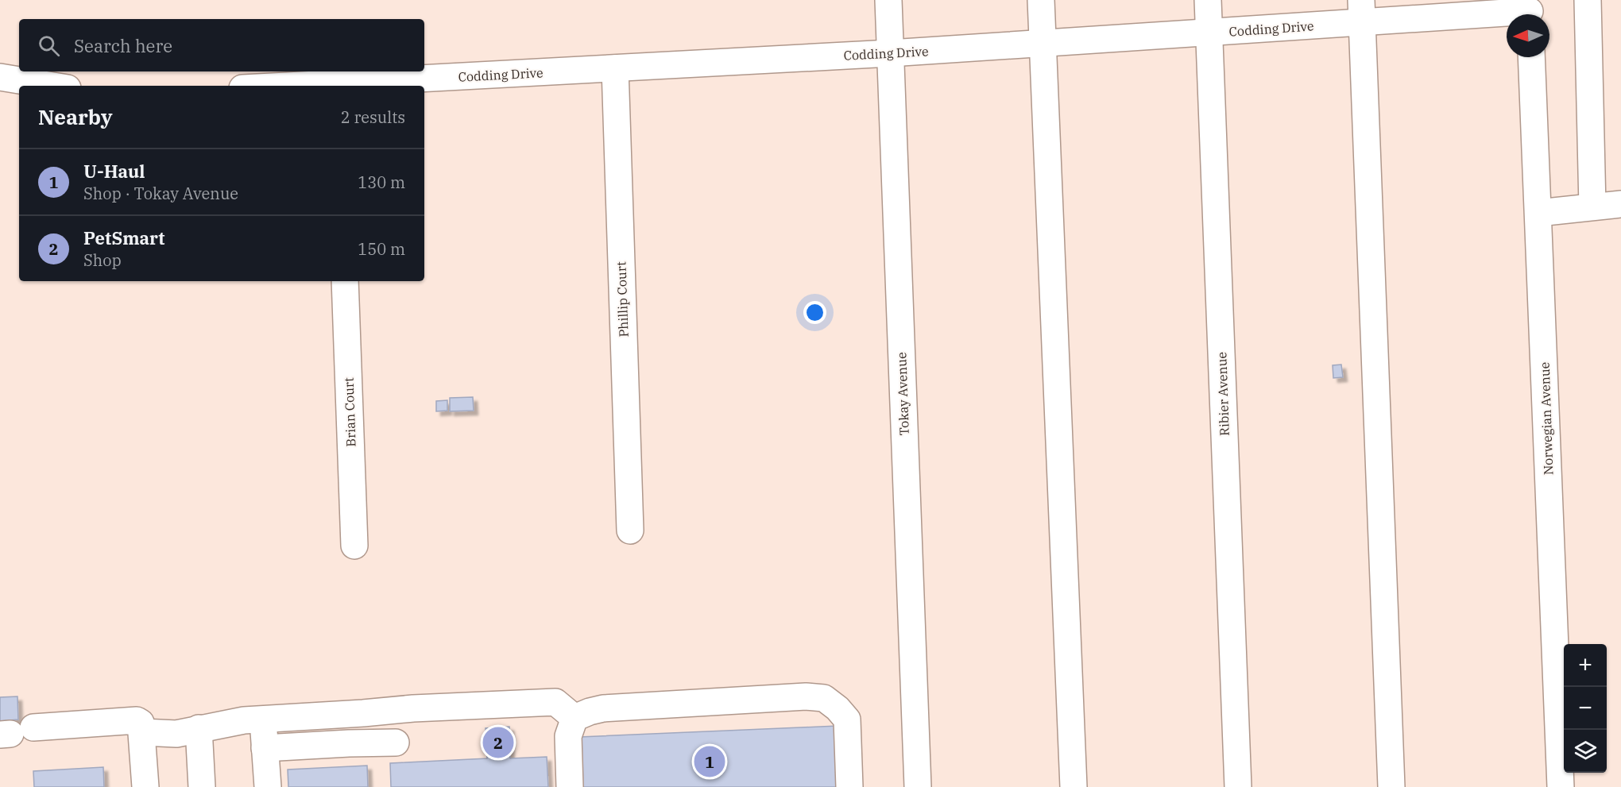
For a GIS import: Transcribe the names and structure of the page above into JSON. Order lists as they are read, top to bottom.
{
  "streets": {
    "street": [
      "Codding Drive",
      "Phillip Court",
      "Tokay Avenue",
      "Ribier Avenue",
      "Brian Court",
      "Norwegian Avenue"
    ]
  },
  "crossings": [
    ["Codding Drive", "Phillip Court"],
    ["Codding Drive", "Tokay Avenue"],
    ["Codding Drive", "Ribier Avenue"]
  ],
  "north": "left",
  "page": {
    "search": "Search here",
    "heading": ["Nearby", "2 results"],
    "list": [
      {
        "mark": "1",
        "name": "U-Haul",
        "note": "Shop · Tokay Avenue",
        "value": "130 m"
      },
      {
        "mark": "2",
        "name": "PetSmart",
        "note": "Shop",
        "value": "150 m"
      }
    ],
    "map_buttons": ["+", "−"],
    "pins": ["2", "1"]
  }
}
